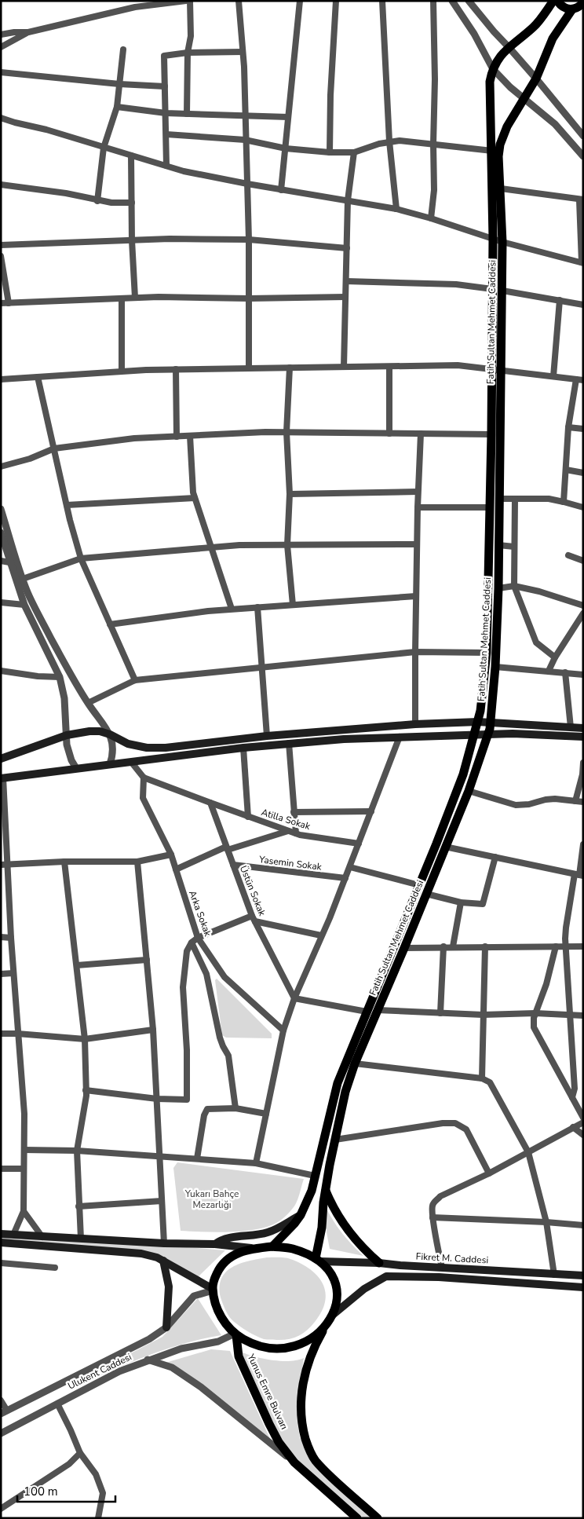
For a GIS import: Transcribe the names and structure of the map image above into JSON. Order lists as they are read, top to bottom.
{
  "streets": {
    "main road": ["Fatih Sultan Mehmet Caddesi", "Fikret M. Caddesi", "Yunus Emre Bulvarı"],
    "street": [
      "Atilla Sokak",
      "Yasemin Sokak",
      "Üstün Sokak",
      "Arka Sokak",
      "Ulukent Caddesi"
    ]
  },
  "crossings": [
    ["Fatih Sultan Mehmet Caddesi", "Fikret M. Caddesi"],
    ["Fatih Sultan Mehmet Caddesi", "Ulukent Caddesi"],
    ["Fatih Sultan Mehmet Caddesi", "Yunus Emre Bulvarı"],
    ["Atilla Sokak", "Üstün Sokak"],
    ["Yasemin Sokak", "Üstün Sokak"],
    ["Fikret M. Caddesi", "Ulukent Caddesi"],
    ["Fikret M. Caddesi", "Yunus Emre Bulvarı"],
    ["Ulukent Caddesi", "Yunus Emre Bulvarı"]
  ],
  "parks": ["Yukarı Bahçe Mezarlığı"],
  "scale_bar": "100 m"
}
